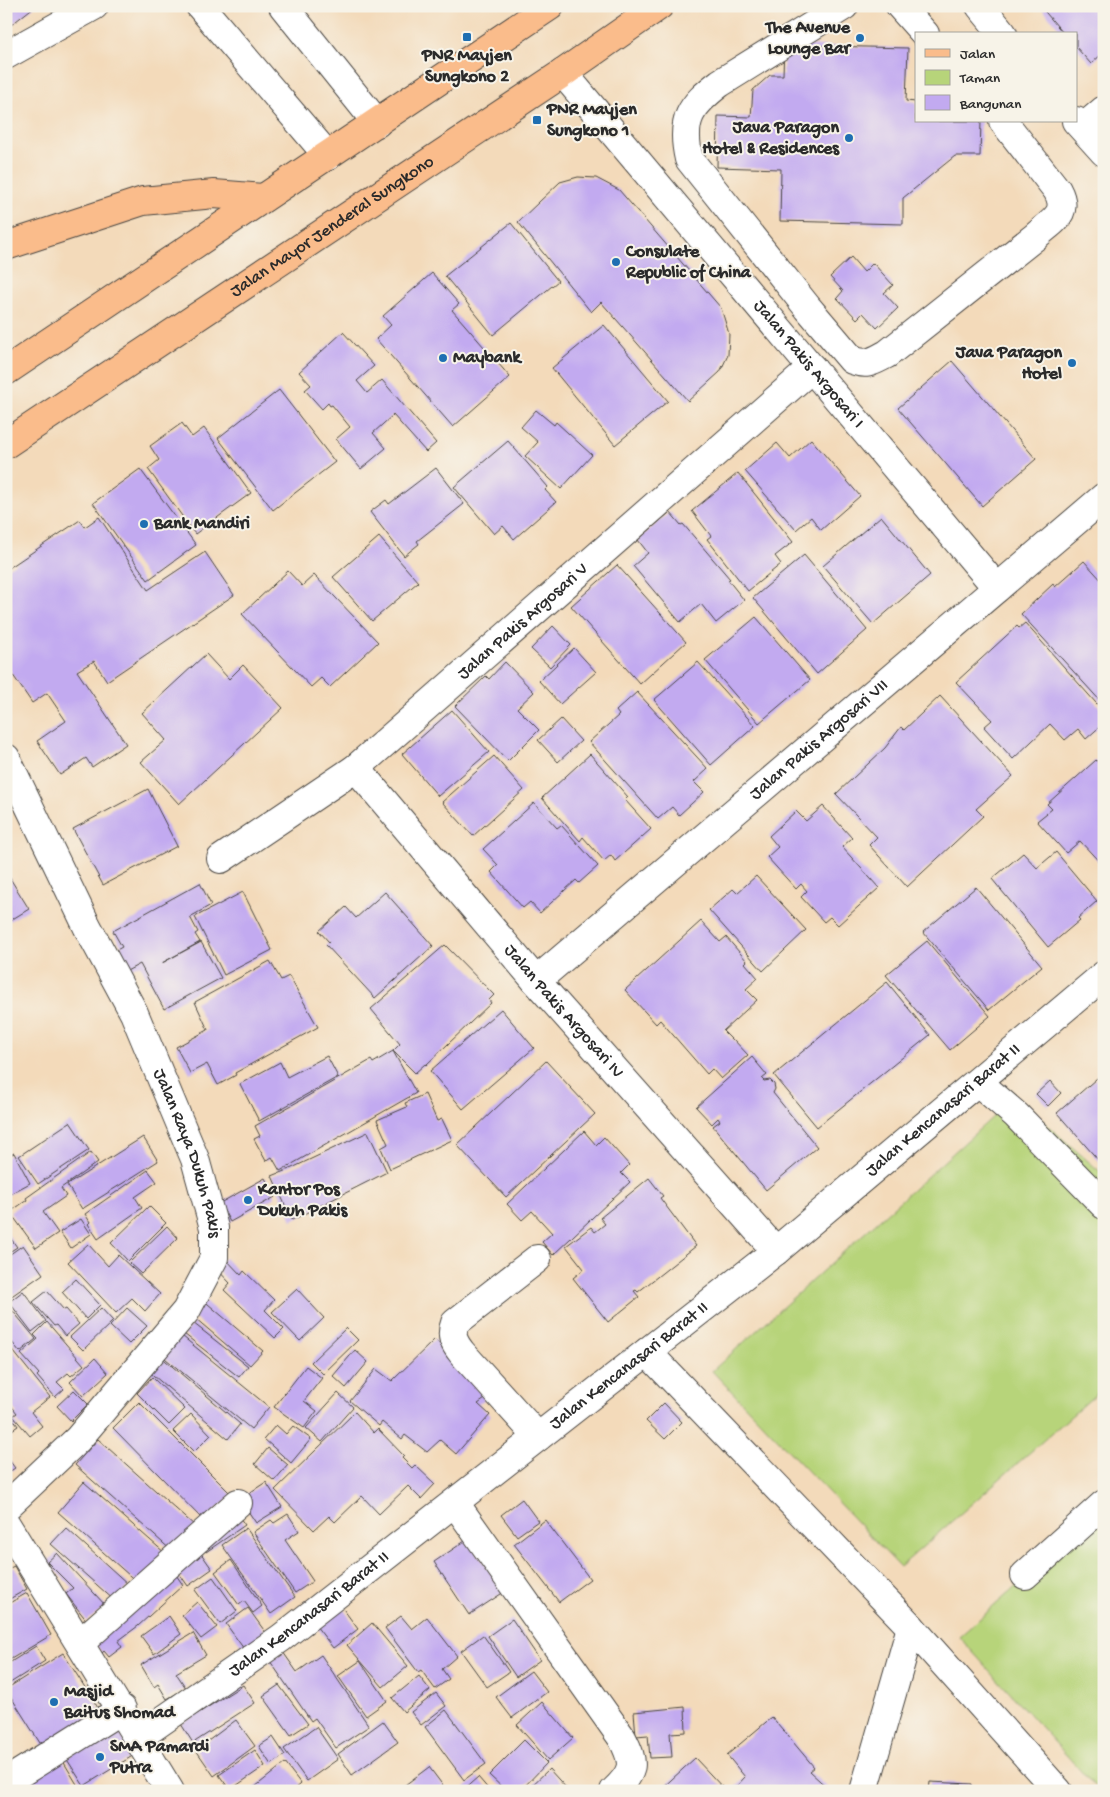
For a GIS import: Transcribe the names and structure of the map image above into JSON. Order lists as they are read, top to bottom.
{
  "streets": {
    "main road": ["Jalan Mayor Jenderal Sungkono"],
    "street": [
      "Jalan Pakis Argosari I",
      "Jalan Pakis Argosari V",
      "Jalan Pakis Argosari VII",
      "Jalan Pakis Argosari IV",
      "Jalan Kencanasari Barat II",
      "Jalan Raya Dukuh Pakis"
    ]
  },
  "crossings": [
    ["Jalan Mayor Jenderal Sungkono", "Jalan Pakis Argosari I"],
    ["Jalan Pakis Argosari I", "Jalan Pakis Argosari V"],
    ["Jalan Pakis Argosari I", "Jalan Pakis Argosari VII"],
    ["Jalan Pakis Argosari V", "Jalan Pakis Argosari IV"],
    ["Jalan Pakis Argosari VII", "Jalan Pakis Argosari IV"],
    ["Jalan Pakis Argosari IV", "Jalan Kencanasari Barat II"]
  ],
  "places": {
    "transit": ["PNR Mayjen Sungkono 2", "PNR Mayjen Sungkono 1"],
    "other": [
      "The Avenue Lounge Bar",
      "Java Paragon Hotel & Residences",
      "Consulate Republic of China",
      "Maybank",
      "Java Paragon Hotel",
      "Bank Mandiri",
      "Kantor Pos Dukuh Pakis",
      "Masjid Baitus Shomad",
      "SMA Pamardi Putra"
    ]
  },
  "legend": ["Jalan", "Taman", "Bangunan"]
}
